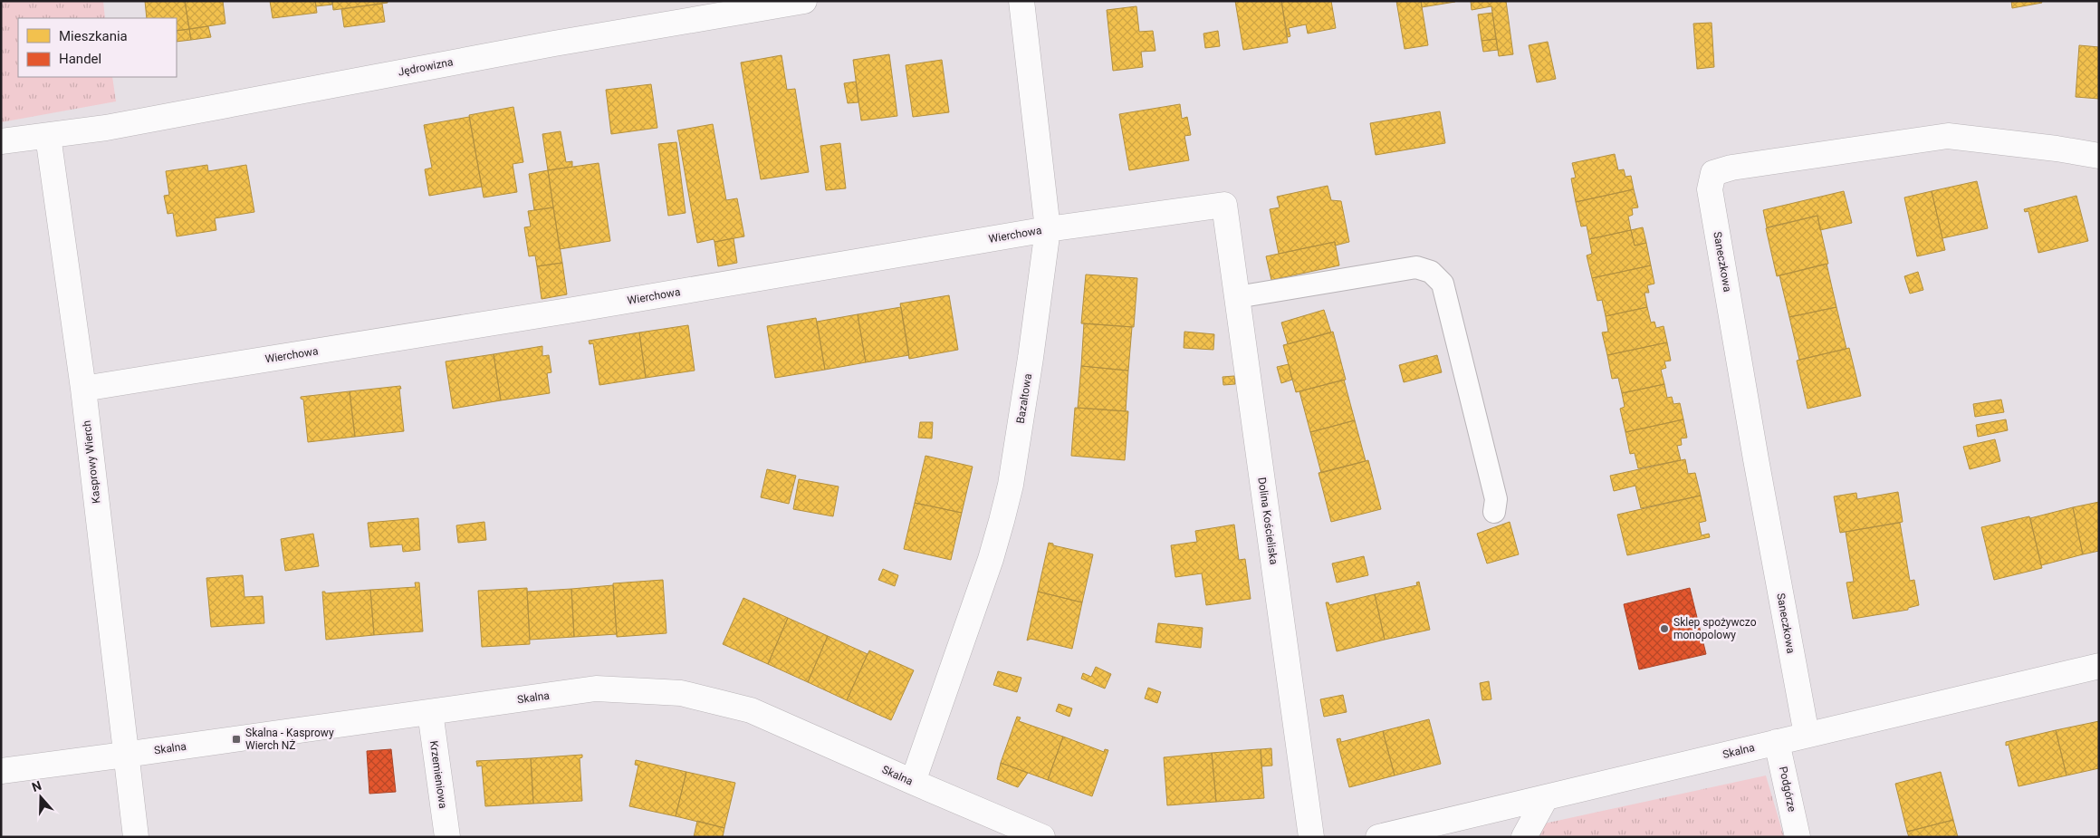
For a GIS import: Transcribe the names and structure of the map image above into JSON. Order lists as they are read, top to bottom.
{
  "streets": {
    "street": [
      "Jędrowizna",
      "Wierchowa",
      "Saneczkowa",
      "Bazaltowa",
      "Kasprowy Wierch",
      "Dolina Kościeliska",
      "Skalna",
      "Krzemieniowa",
      "Podgórze"
    ]
  },
  "crossings": [
    ["Jędrowizna", "Kasprowy Wierch"],
    ["Wierchowa", "Bazaltowa"],
    ["Wierchowa", "Kasprowy Wierch"],
    ["Wierchowa", "Dolina Kościeliska"],
    ["Saneczkowa", "Skalna"],
    ["Bazaltowa", "Skalna"],
    ["Kasprowy Wierch", "Skalna"],
    ["Skalna", "Krzemieniowa"],
    ["Skalna", "Podgórze"]
  ],
  "places": {
    "other": ["Sklep spożywczo monopolowy"],
    "transit": ["Skalna - Kasprowy Wierch NŻ"]
  },
  "legend": ["Mieszkania", "Handel"],
  "north": "top"
}
